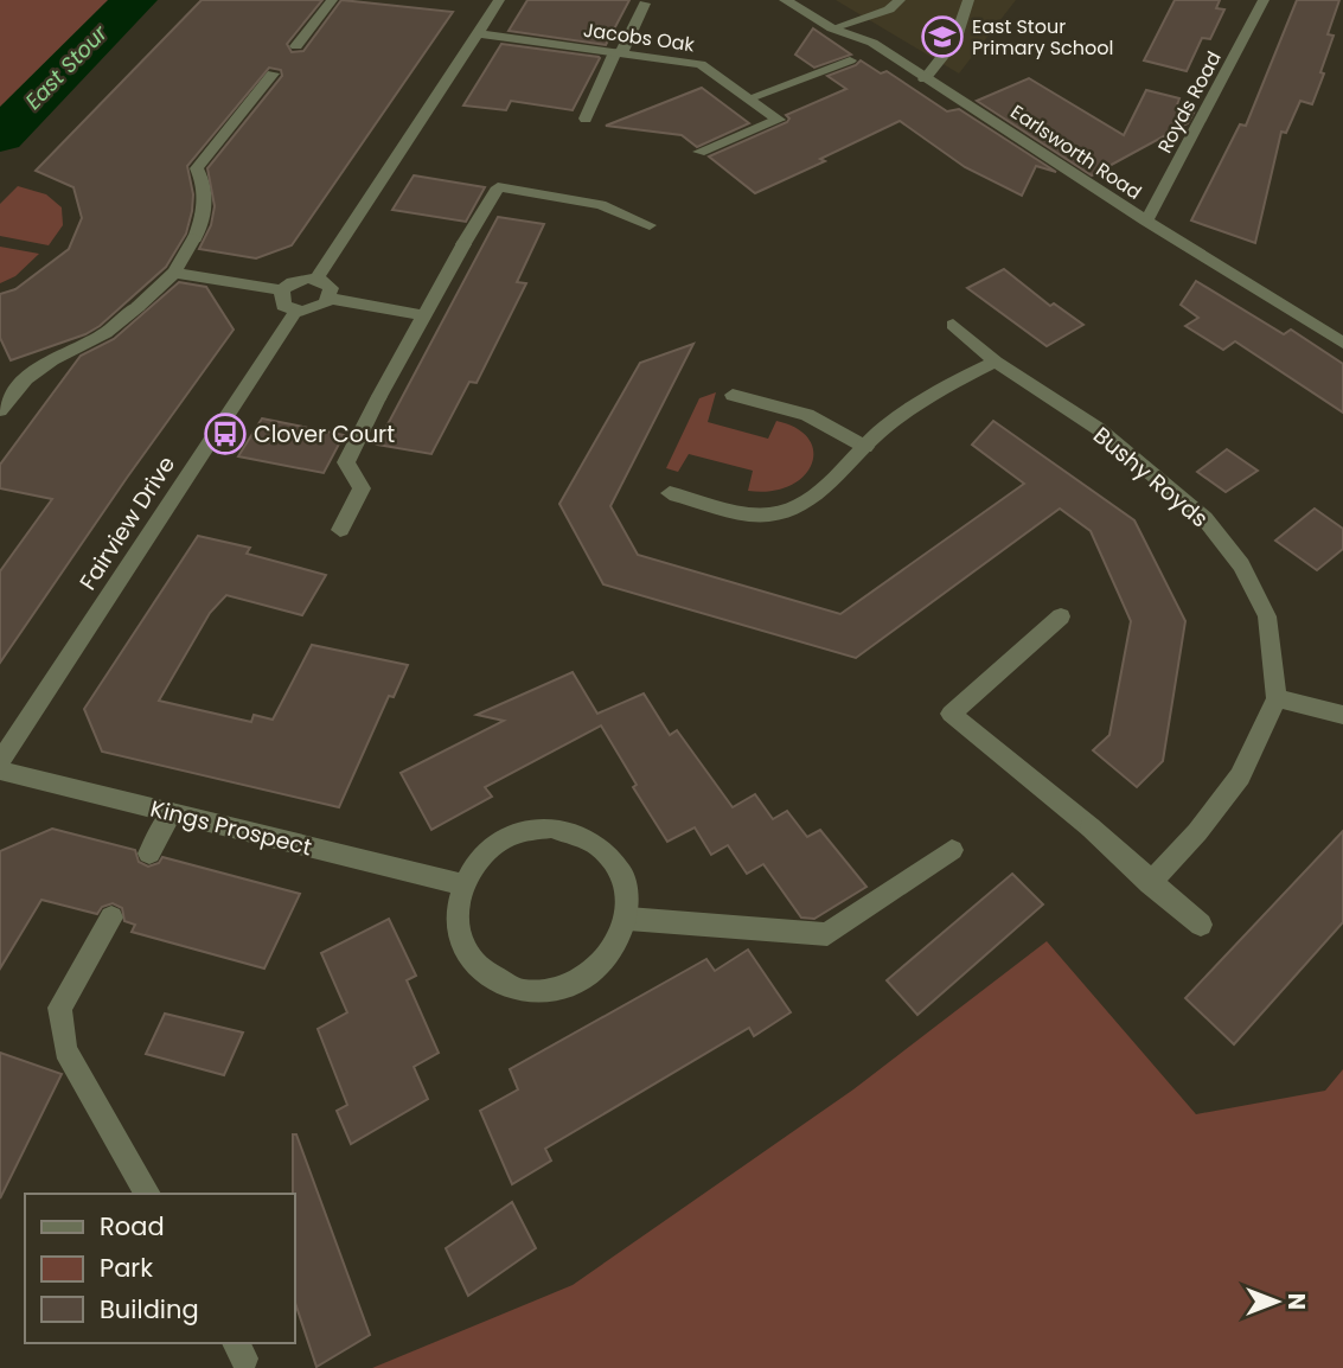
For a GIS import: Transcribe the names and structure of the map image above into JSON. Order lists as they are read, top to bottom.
{
  "streets": {
    "street": [
      "Jacobs Oak",
      "Royds Road",
      "Earlsworth Road",
      "Bushy Royds",
      "Fairview Drive",
      "Kings Prospect"
    ]
  },
  "crossings": [
    ["Royds Road", "Earlsworth Road"]
  ],
  "water": ["East Stour"],
  "places": {
    "school or university": ["East Stour Primary School"],
    "bus stop": ["Clover Court"]
  },
  "legend": ["Road", "Park", "Building"],
  "north": "right"
}
